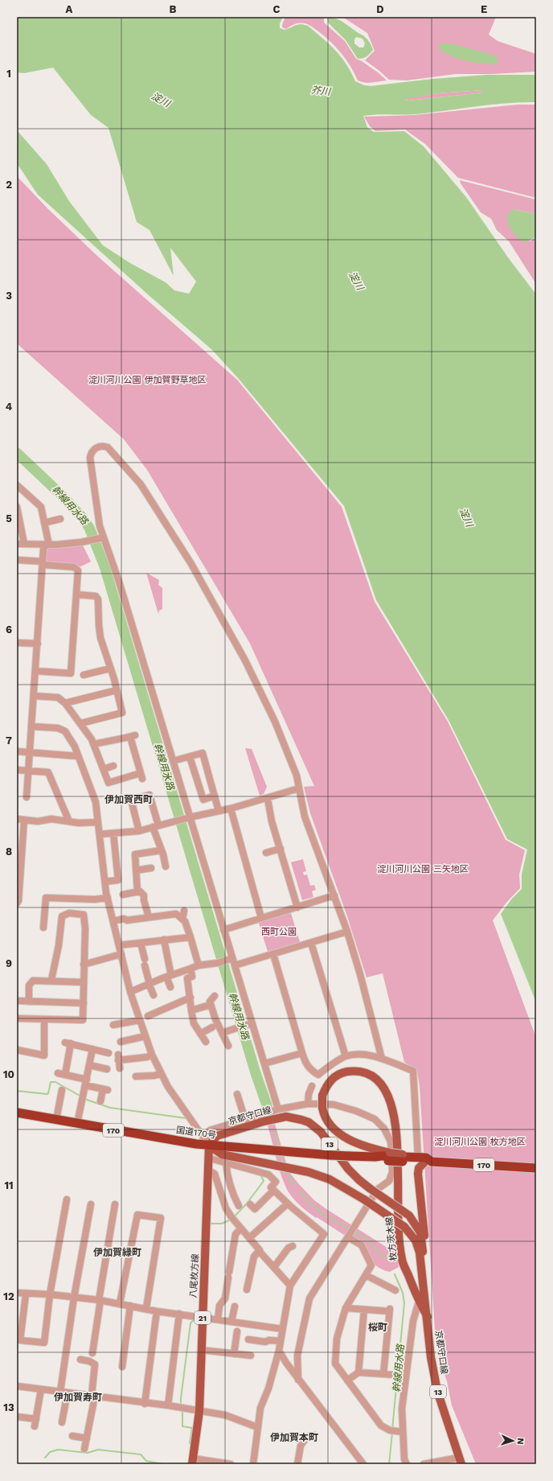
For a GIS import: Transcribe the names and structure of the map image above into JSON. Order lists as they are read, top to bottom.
{
  "streets": {
    "highway": ["170", "国道170号"],
    "main road": [
      "京都守口線",
      "13",
      "枚方茨木線",
      "八尾枚方線",
      "21"
    ]
  },
  "crossings": [
    ["京都守口線", "国道170号"],
    ["京都守口線", "枚方茨木線"],
    ["京都守口線", "八尾枚方線"],
    ["国道170号", "枚方茨木線"],
    ["国道170号", "八尾枚方線"]
  ],
  "districts": [
    "伊加賀西町",
    "伊加賀緑町",
    "桜町",
    "伊加賀寿町",
    "伊加賀本町"
  ],
  "water": ["芥川", "淀川", "幹線用水路"],
  "parks": [
    "淀川河川公園 伊加賀野草地区",
    "淀川河川公園 三矢地区",
    "西町公園",
    "淀川河川公園 枚方地区"
  ],
  "north": "right",
  "grid": {
    "columns": [
      "A",
      "B",
      "C",
      "D",
      "E"
    ],
    "rows": [
      "1",
      "2",
      "3",
      "4",
      "5",
      "6",
      "7",
      "8",
      "9",
      "10",
      "11",
      "12",
      "13"
    ]
  }
}
